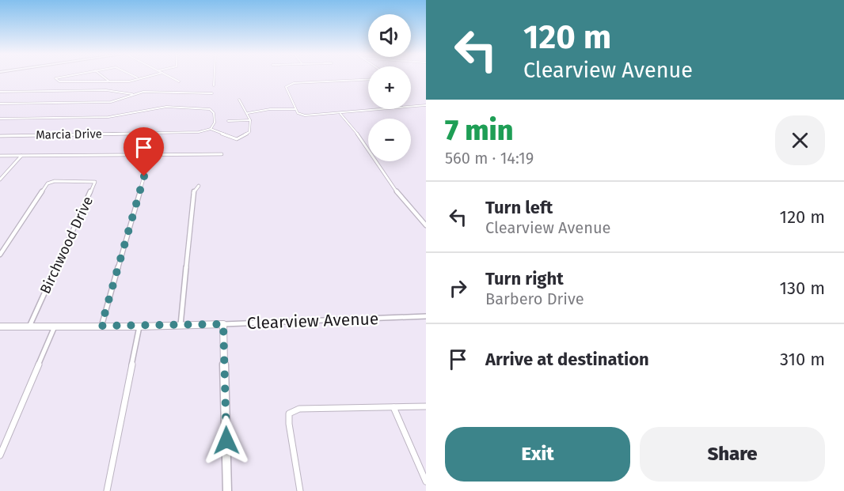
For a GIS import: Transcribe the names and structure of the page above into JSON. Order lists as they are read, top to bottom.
{
  "streets": {
    "street": ["Marcia Drive", "Birchwood Drive", "Clearview Avenue"]
  },
  "crossings": [
    ["Birchwood Drive", "Clearview Avenue"]
  ],
  "page": {
    "turn": ["120 m", "Clearview Avenue"],
    "map_buttons": ["+", "−"],
    "heading": ["7 min", "560 m · 14:19"],
    "list": [
      {
        "name": "Turn left",
        "note": "Clearview Avenue",
        "value": "120 m"
      },
      {
        "name": "Turn right",
        "note": "Barbero Drive",
        "value": "130 m"
      },
      {
        "name": "Arrive at destination",
        "value": "310 m"
      }
    ],
    "buttons": ["Exit", "Share"]
  }
}
